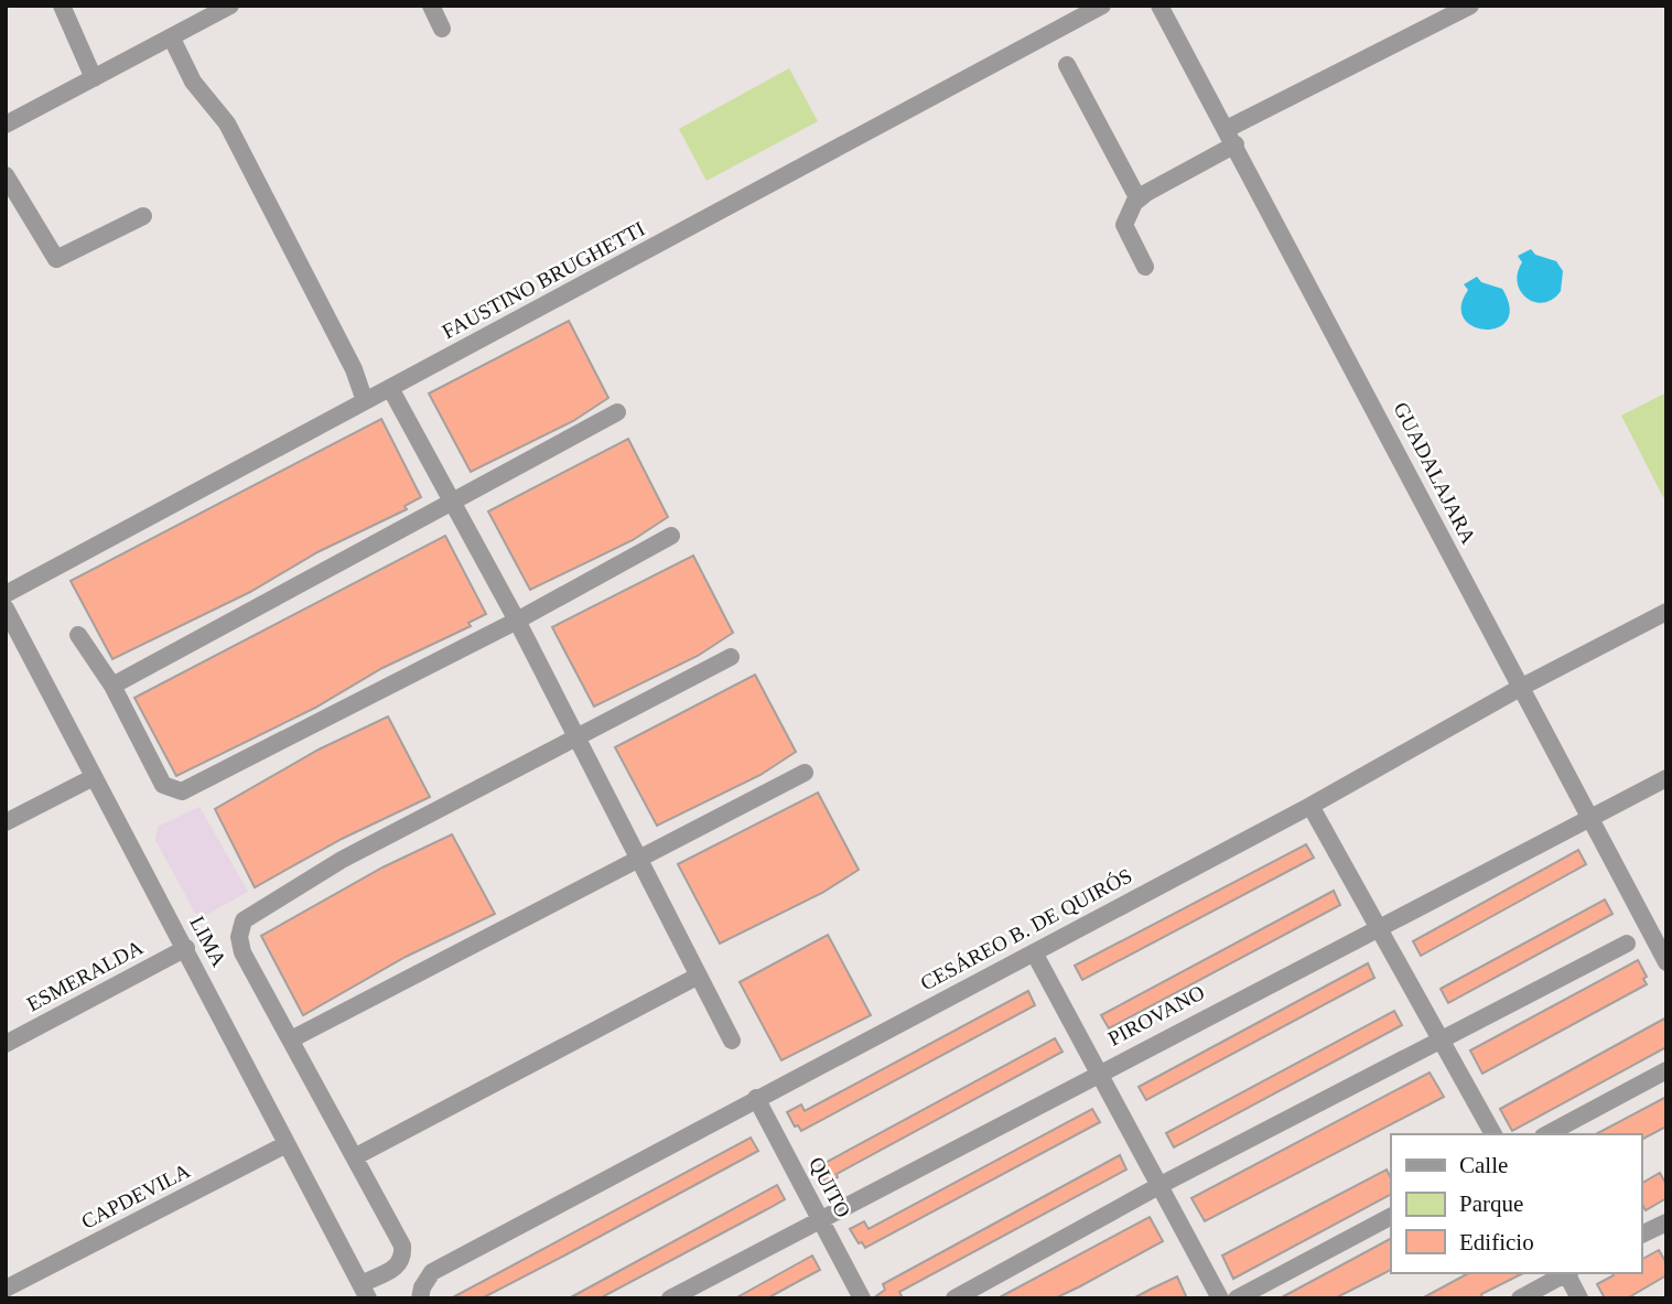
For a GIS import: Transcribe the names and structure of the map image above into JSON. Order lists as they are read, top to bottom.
{
  "streets": {
    "street": [
      "FAUSTINO BRUGHETTI",
      "GUADALAJARA",
      "CESÁREO B. DE QUIRÓS",
      "LIMA",
      "ESMERALDA",
      "PIROVANO",
      "QUITO",
      "CAPDEVILA"
    ]
  },
  "crossings": [
    ["GUADALAJARA", "CESÁREO B. DE QUIRÓS"],
    ["GUADALAJARA", "PIROVANO"],
    ["CESÁREO B. DE QUIRÓS", "QUITO"],
    ["LIMA", "ESMERALDA"],
    ["LIMA", "CAPDEVILA"],
    ["PIROVANO", "QUITO"]
  ],
  "legend": ["Calle", "Parque", "Edificio"]
}
